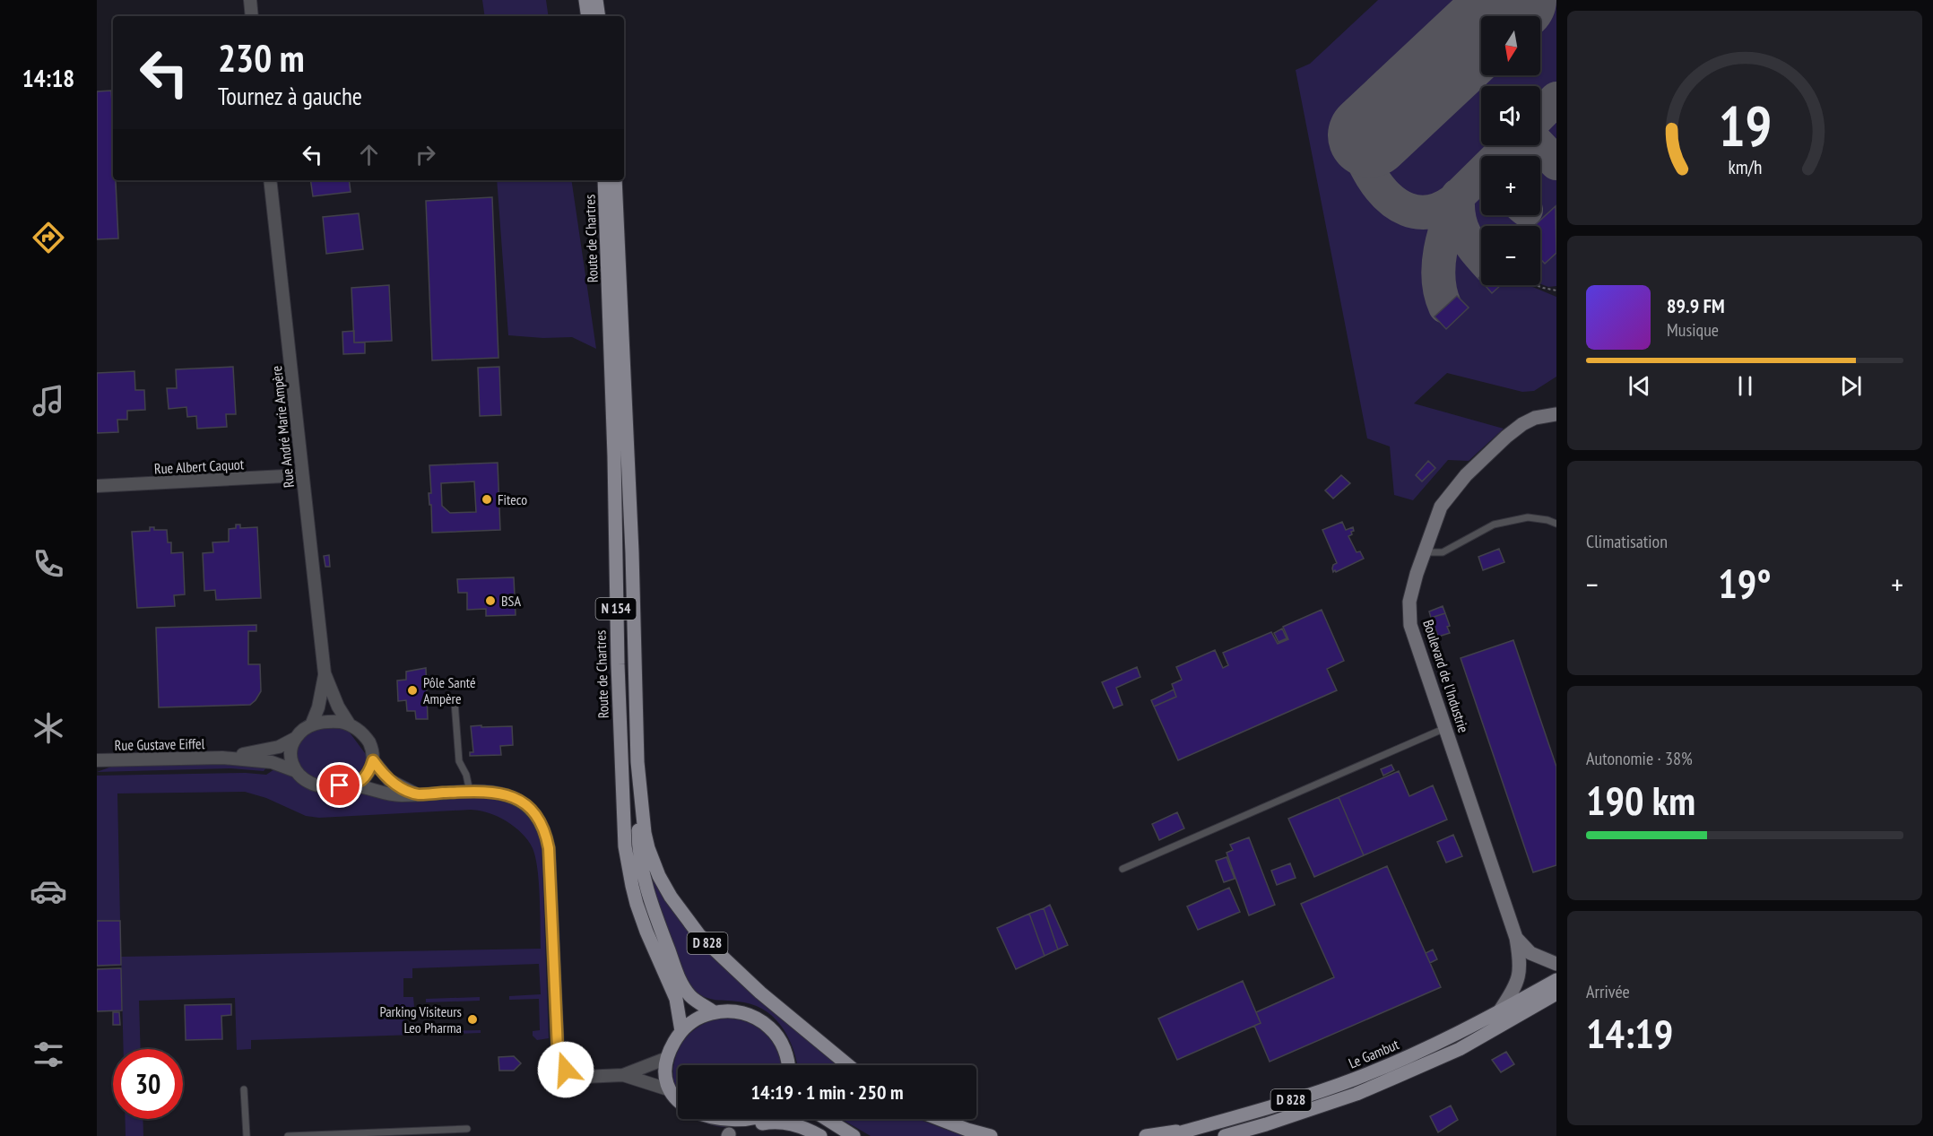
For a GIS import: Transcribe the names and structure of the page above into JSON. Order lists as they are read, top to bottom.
{
  "streets": {
    "main road": [
      "Route de Chartres",
      "N 154",
      "D 828",
      "Le Gambut"
    ],
    "street": [
      "Rue André Marie Ampère",
      "Rue Albert Caquot",
      "Boulevard de l'Industrie",
      "Rue Gustave Eiffel"
    ]
  },
  "crossings": [
    ["Rue André Marie Ampère", "Rue Albert Caquot"],
    ["Rue André Marie Ampère", "Rue Gustave Eiffel"],
    ["N 154", "D 828"],
    ["Boulevard de l'Industrie", "Le Gambut"],
    ["D 828", "Le Gambut"]
  ],
  "places": [
    "Fiteco",
    "BSA",
    "Pôle Santé Ampère",
    "Parking Visiteurs Leo Pharma"
  ],
  "north": "bottom",
  "page": {
    "tabs": "14:18",
    "map_buttons": ["+", "−"],
    "turn": ["230 m", "Tournez à gauche"],
    "song": ["89.9 FM", "Musique"],
    "tile": [
      "Climatisation",
      ["Autonomie · 38%", "190 km"],
      ["Arrivée", "14:19"]
    ],
    "heat": ["−", "19°", "+"],
    "limit": "30",
    "trip": "14:19 · 1 min · 250 m",
    "gauge": ["19", "km/h"]
  }
}
